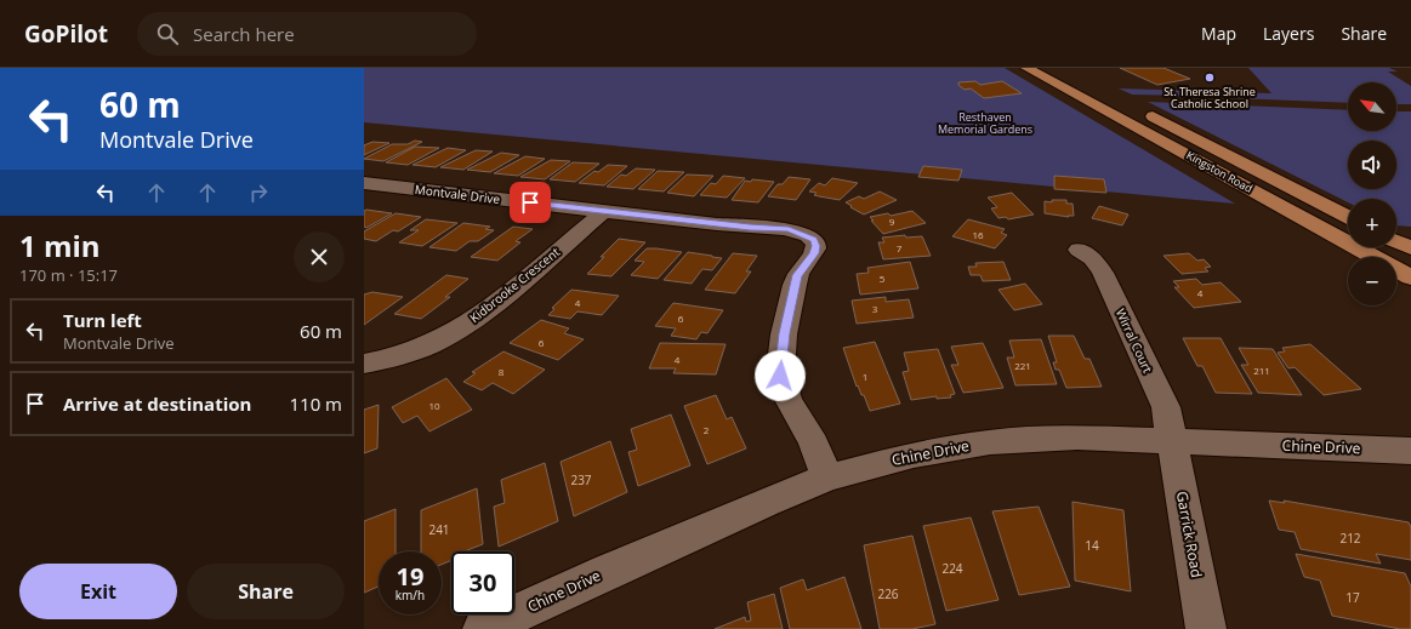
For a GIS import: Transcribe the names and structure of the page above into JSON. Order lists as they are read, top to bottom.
{
  "streets": {
    "main road": ["Kingston Road"],
    "street": [
      "Montvale Drive",
      "Kidbrooke Crescent",
      "Wirral Court",
      "Chine Drive",
      "Garrick Road"
    ]
  },
  "crossings": [
    ["Montvale Drive", "Kidbrooke Crescent"],
    ["Montvale Drive", "Chine Drive"],
    ["Wirral Court", "Chine Drive"],
    ["Wirral Court", "Garrick Road"],
    ["Chine Drive", "Garrick Road"]
  ],
  "parks": ["Resthaven Memorial Gardens"],
  "places": ["St. Theresa Shrine Catholic School"],
  "house_numbers": [
    "9",
    "16",
    "7",
    "5",
    "4",
    "4",
    "3",
    "6",
    "6",
    "4",
    "221",
    "211",
    "8",
    "1",
    "10",
    "2",
    "237",
    "241",
    "212",
    "14",
    "224",
    "226",
    "17"
  ],
  "north": "top left",
  "page": {
    "header": "GoPilot",
    "search": "Search here",
    "nav": ["Map", "Layers", "Share"],
    "turn": ["60 m", "Montvale Drive"],
    "map_buttons": ["+", "−"],
    "heading": ["1 min", "170 m · 15:17"],
    "list": [
      {
        "name": "Turn left",
        "note": "Montvale Drive",
        "value": "60 m"
      },
      {
        "name": "Arrive at destination",
        "value": "110 m"
      }
    ],
    "speed": "19 km/h",
    "limit": "30",
    "buttons": ["Exit", "Share"]
  }
}
